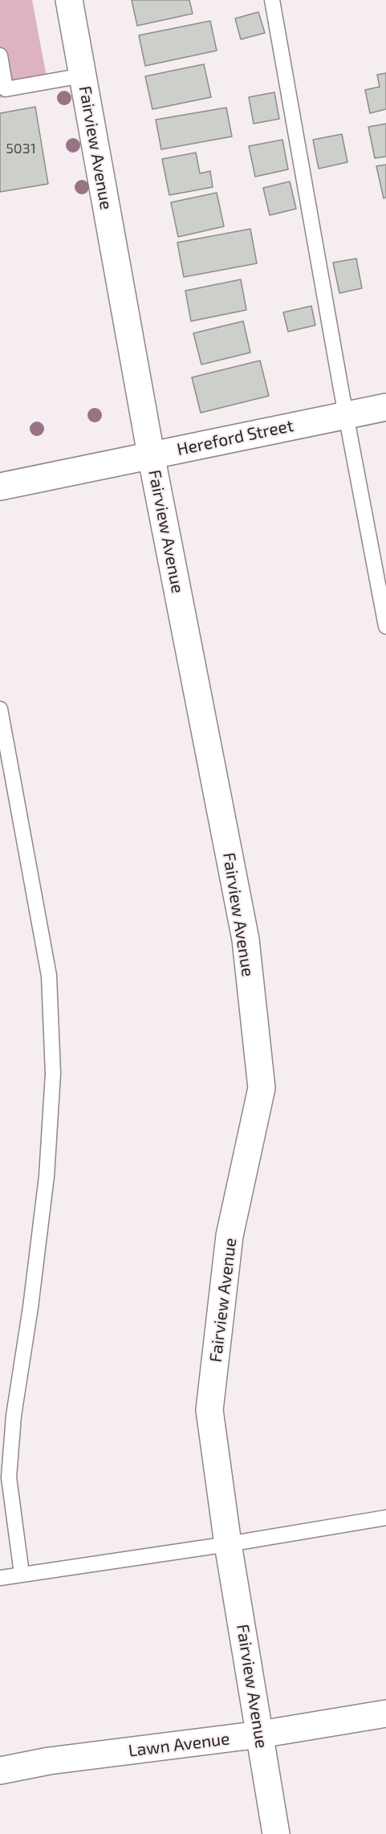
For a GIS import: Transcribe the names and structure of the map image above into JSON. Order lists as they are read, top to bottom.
{
  "streets": {
    "street": ["Fairview Avenue", "Hereford Street", "Lawn Avenue"]
  },
  "crossings": [
    ["Fairview Avenue", "Hereford Street"],
    ["Fairview Avenue", "Lawn Avenue"]
  ],
  "house_numbers": ["5031"]
}
